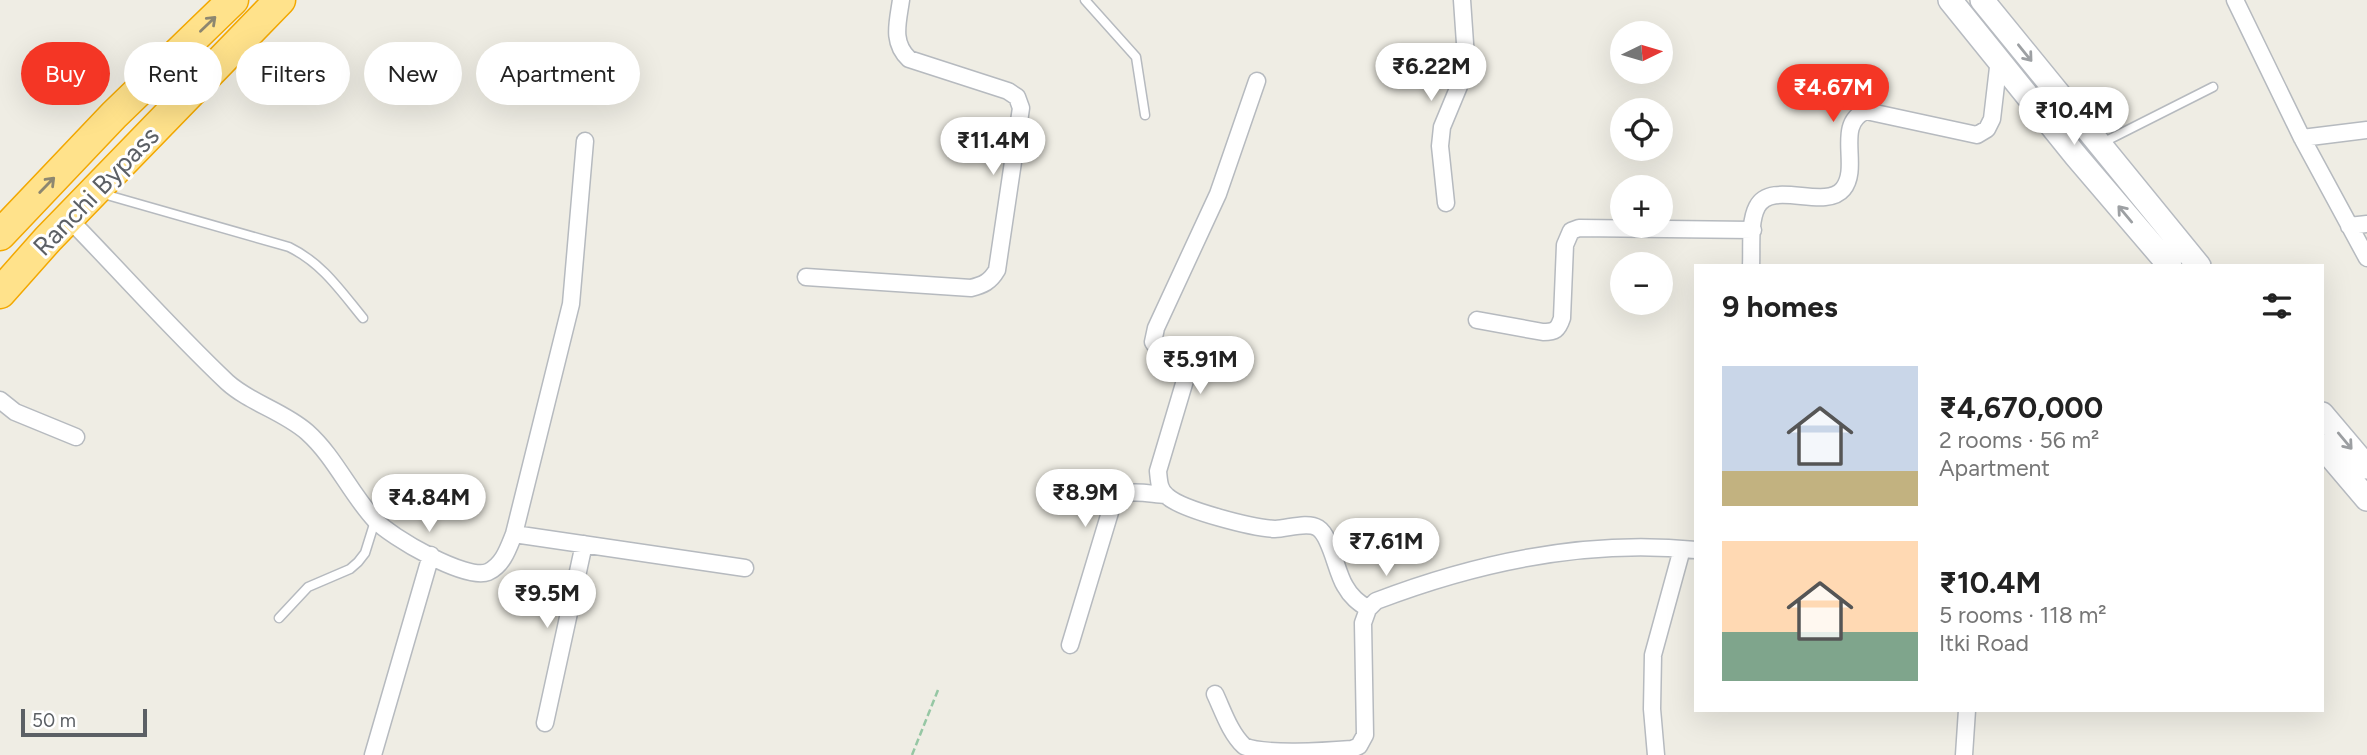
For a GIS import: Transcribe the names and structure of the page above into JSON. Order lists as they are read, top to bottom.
{
  "streets": {
    "highway": ["Ranchi Bypass"]
  },
  "scale_bar": "50 m",
  "north": "right",
  "page": {
    "map_buttons": ["+", "−"],
    "chip": [
      "Buy",
      "Rent",
      "Filters",
      "New",
      "Apartment"
    ],
    "price": [
      "₹6.22M",
      "₹4.67M",
      "₹10.4M",
      "₹11.4M",
      "₹5.91M",
      "₹8.9M",
      "₹4.84M",
      "₹7.61M",
      "₹9.5M"
    ],
    "heading": "9 homes",
    "list": [
      {
        "name": "₹4,670,000",
        "note": "2 rooms · 56 m² · Apartment"
      },
      {
        "name": "₹10.4M",
        "note": "5 rooms · 118 m² · Itki Road"
      }
    ],
    "scale": "50 m"
  }
}
